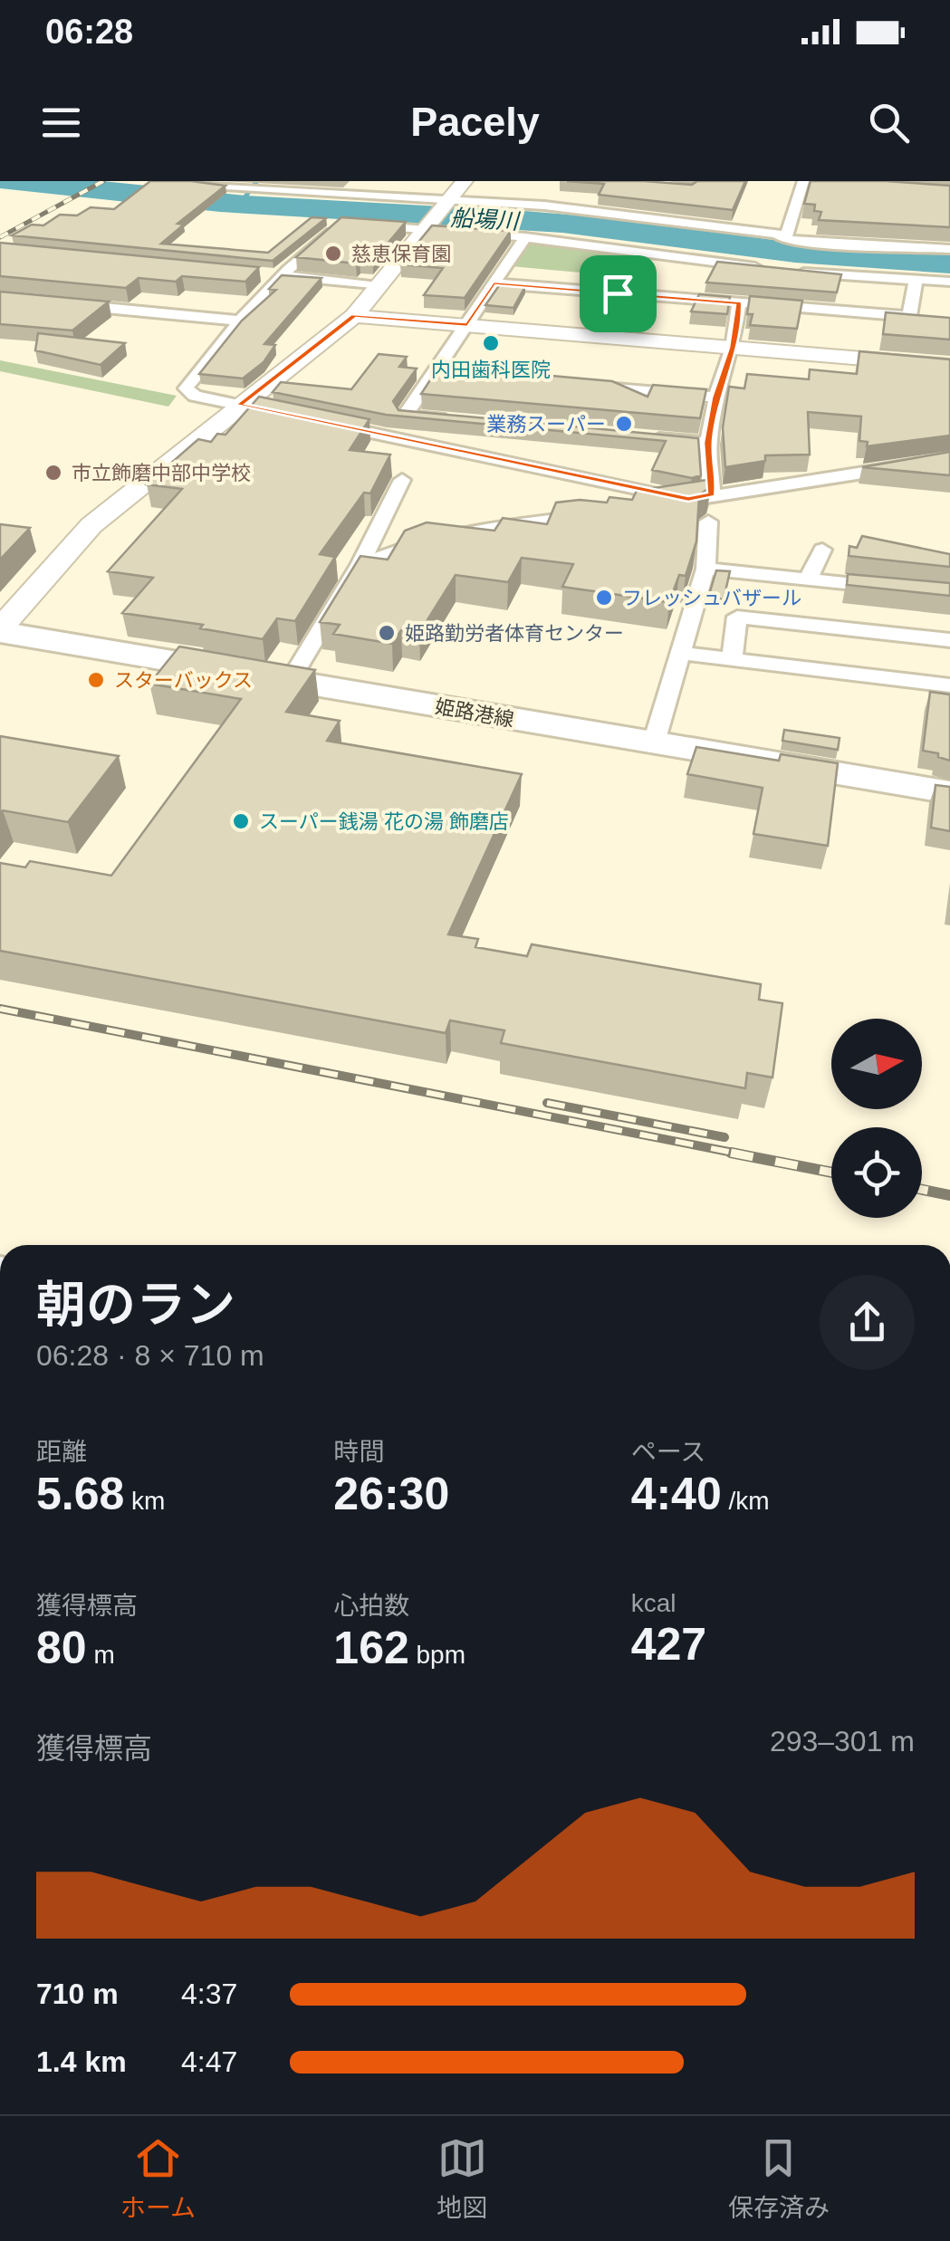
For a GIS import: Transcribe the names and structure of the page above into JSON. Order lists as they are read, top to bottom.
{
  "streets": {
    "main road": ["姫路港線"]
  },
  "water": ["船場川"],
  "places": [
    "慈恵保育園",
    "内田歯科医院",
    "業務スーパー",
    "市立飾磨中部中学校",
    "フレッシュバザール",
    "姫路勤労者体育センター",
    "スターバックス",
    "スーパー銭湯 花の湯 飾磨店"
  ],
  "north": "right",
  "page": {
    "status": "06:28",
    "header": "Pacely",
    "heading": ["朝のラン", "06:28 · 8 × 710 m"],
    "stats": [
      ["距離", "5.68 km"],
      ["時間", "26:30"],
      ["ペース", "4:40 /km"],
      ["獲得標高", "80 m"],
      ["心拍数", "162 bpm"],
      ["kcal", "427"]
    ],
    "chart": ["獲得標高", "293–301 m"],
    "list": [
      {
        "name": "710 m",
        "note": "4:37"
      },
      {
        "name": "1.4 km",
        "note": "4:47"
      }
    ],
    "tabs": ["ホーム", "地図", "保存済み"]
  }
}
